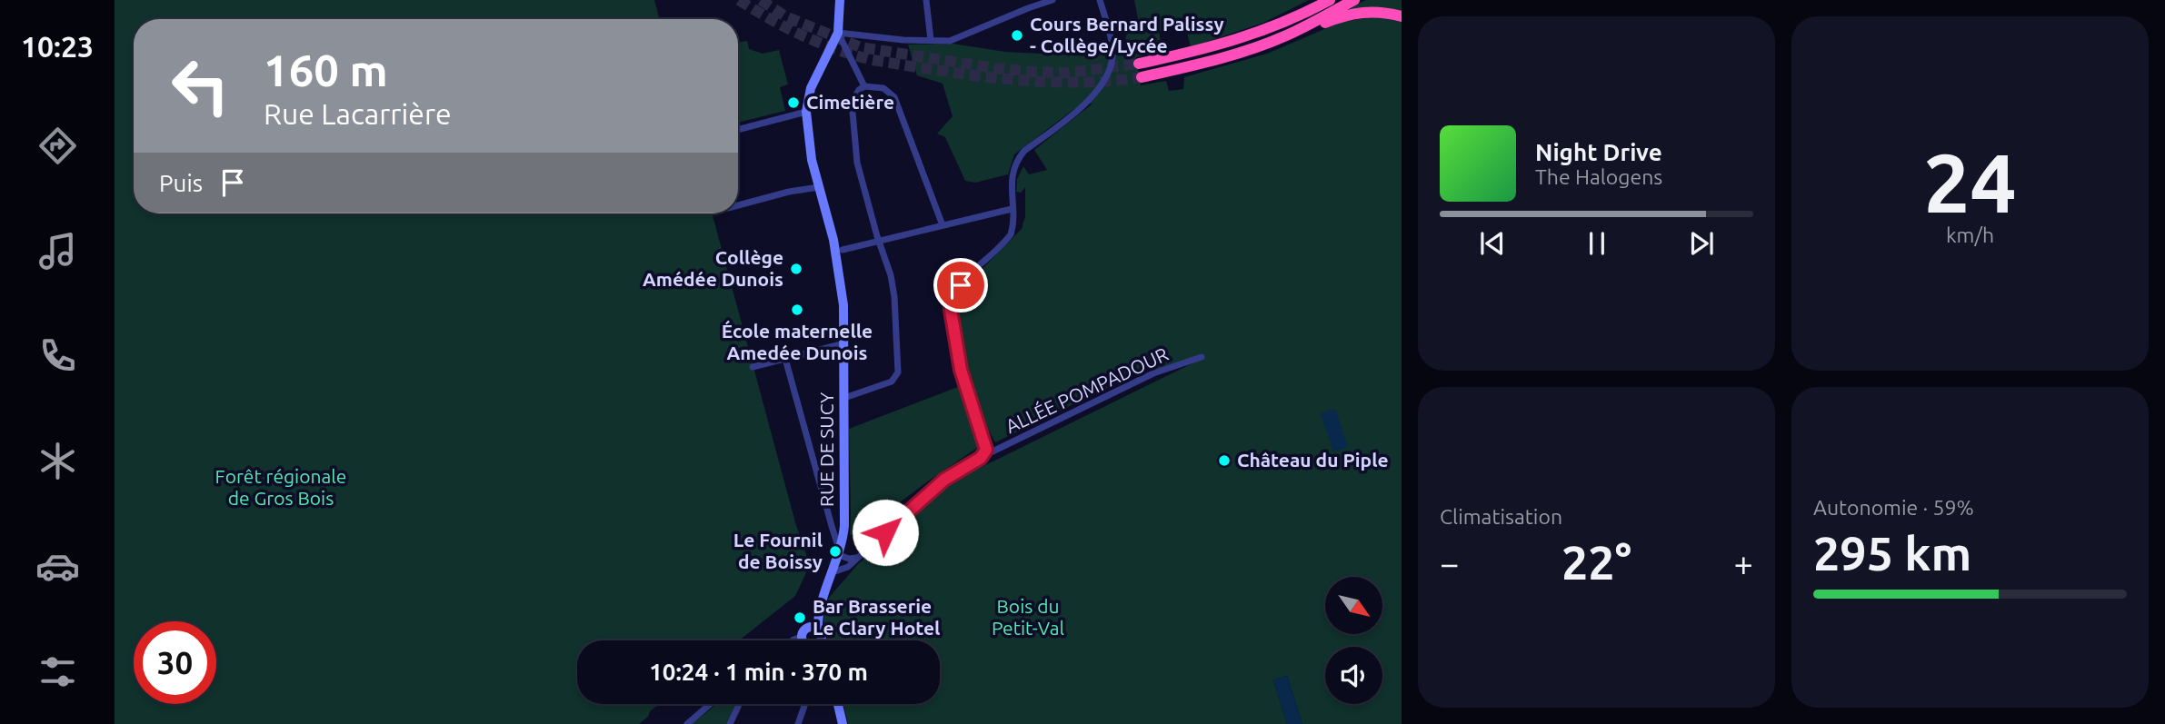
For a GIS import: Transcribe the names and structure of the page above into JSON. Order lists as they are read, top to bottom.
{
  "streets": {
    "main road": ["RUE DE SUCY"],
    "street": ["ALLÉE POMPADOUR"]
  },
  "crossings": [
    ["ALLÉE POMPADOUR", "RUE DE SUCY"]
  ],
  "parks": ["Forêt régionale de Gros Bois", "Bois du Petit-Val"],
  "places": [
    "Cours Bernard Palissy - Collège/Lycée",
    "Cimetière",
    "Collège Amédée Dunois",
    "École maternelle Amedée Dunois",
    "Château du Piple",
    "Le Fournil de Boissy",
    "Bar Brasserie Le Clary Hotel"
  ],
  "north": "bottom right",
  "page": {
    "tabs": "10:23",
    "tile": [
      ["24", "km/h"],
      "Climatisation",
      ["Autonomie · 59%", "295 km"]
    ],
    "turn": ["160 m", "Rue Lacarrière"],
    "song": ["Night Drive", "The Halogens"],
    "then": "Puis",
    "heat": ["−", "22°", "+"],
    "limit": "30",
    "trip": "10:24 · 1 min · 370 m"
  }
}
